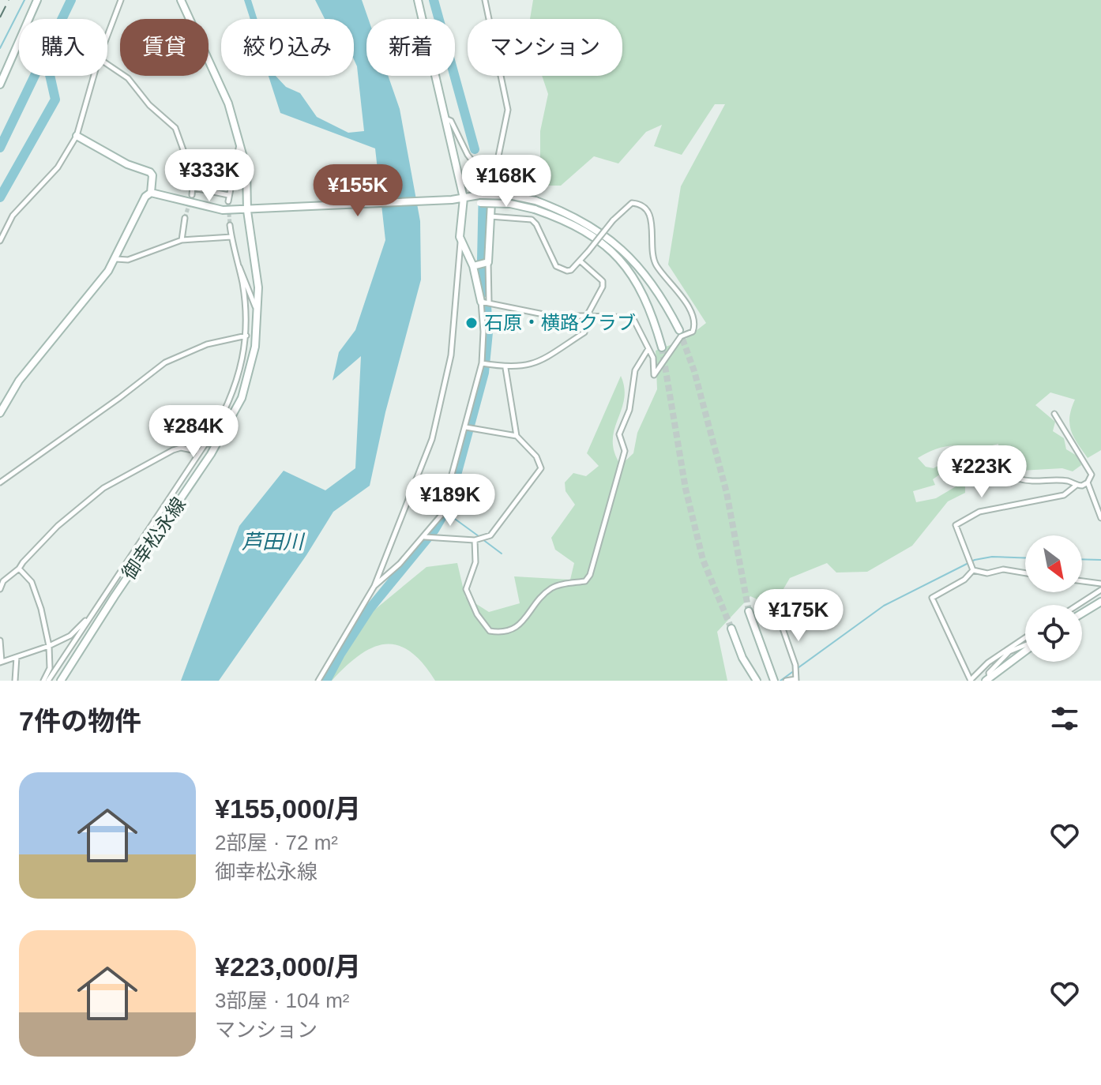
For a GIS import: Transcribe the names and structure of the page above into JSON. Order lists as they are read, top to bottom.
{
  "streets": {
    "main road": ["御幸松永線"]
  },
  "water": ["芦田川"],
  "places": ["石原・横路クラブ"],
  "north": "bottom right",
  "page": {
    "chip": [
      "購入",
      "賃貸",
      "絞り込み",
      "新着",
      "マンション"
    ],
    "price": [
      "¥333K",
      "¥168K",
      "¥155K",
      "¥284K",
      "¥223K",
      "¥189K",
      "¥175K"
    ],
    "heading": "7件の物件",
    "list": [
      {
        "name": "¥155,000/月",
        "note": "2部屋 · 72 m² · 御幸松永線"
      },
      {
        "name": "¥223,000/月",
        "note": "3部屋 · 104 m² · マンション"
      }
    ]
  }
}
